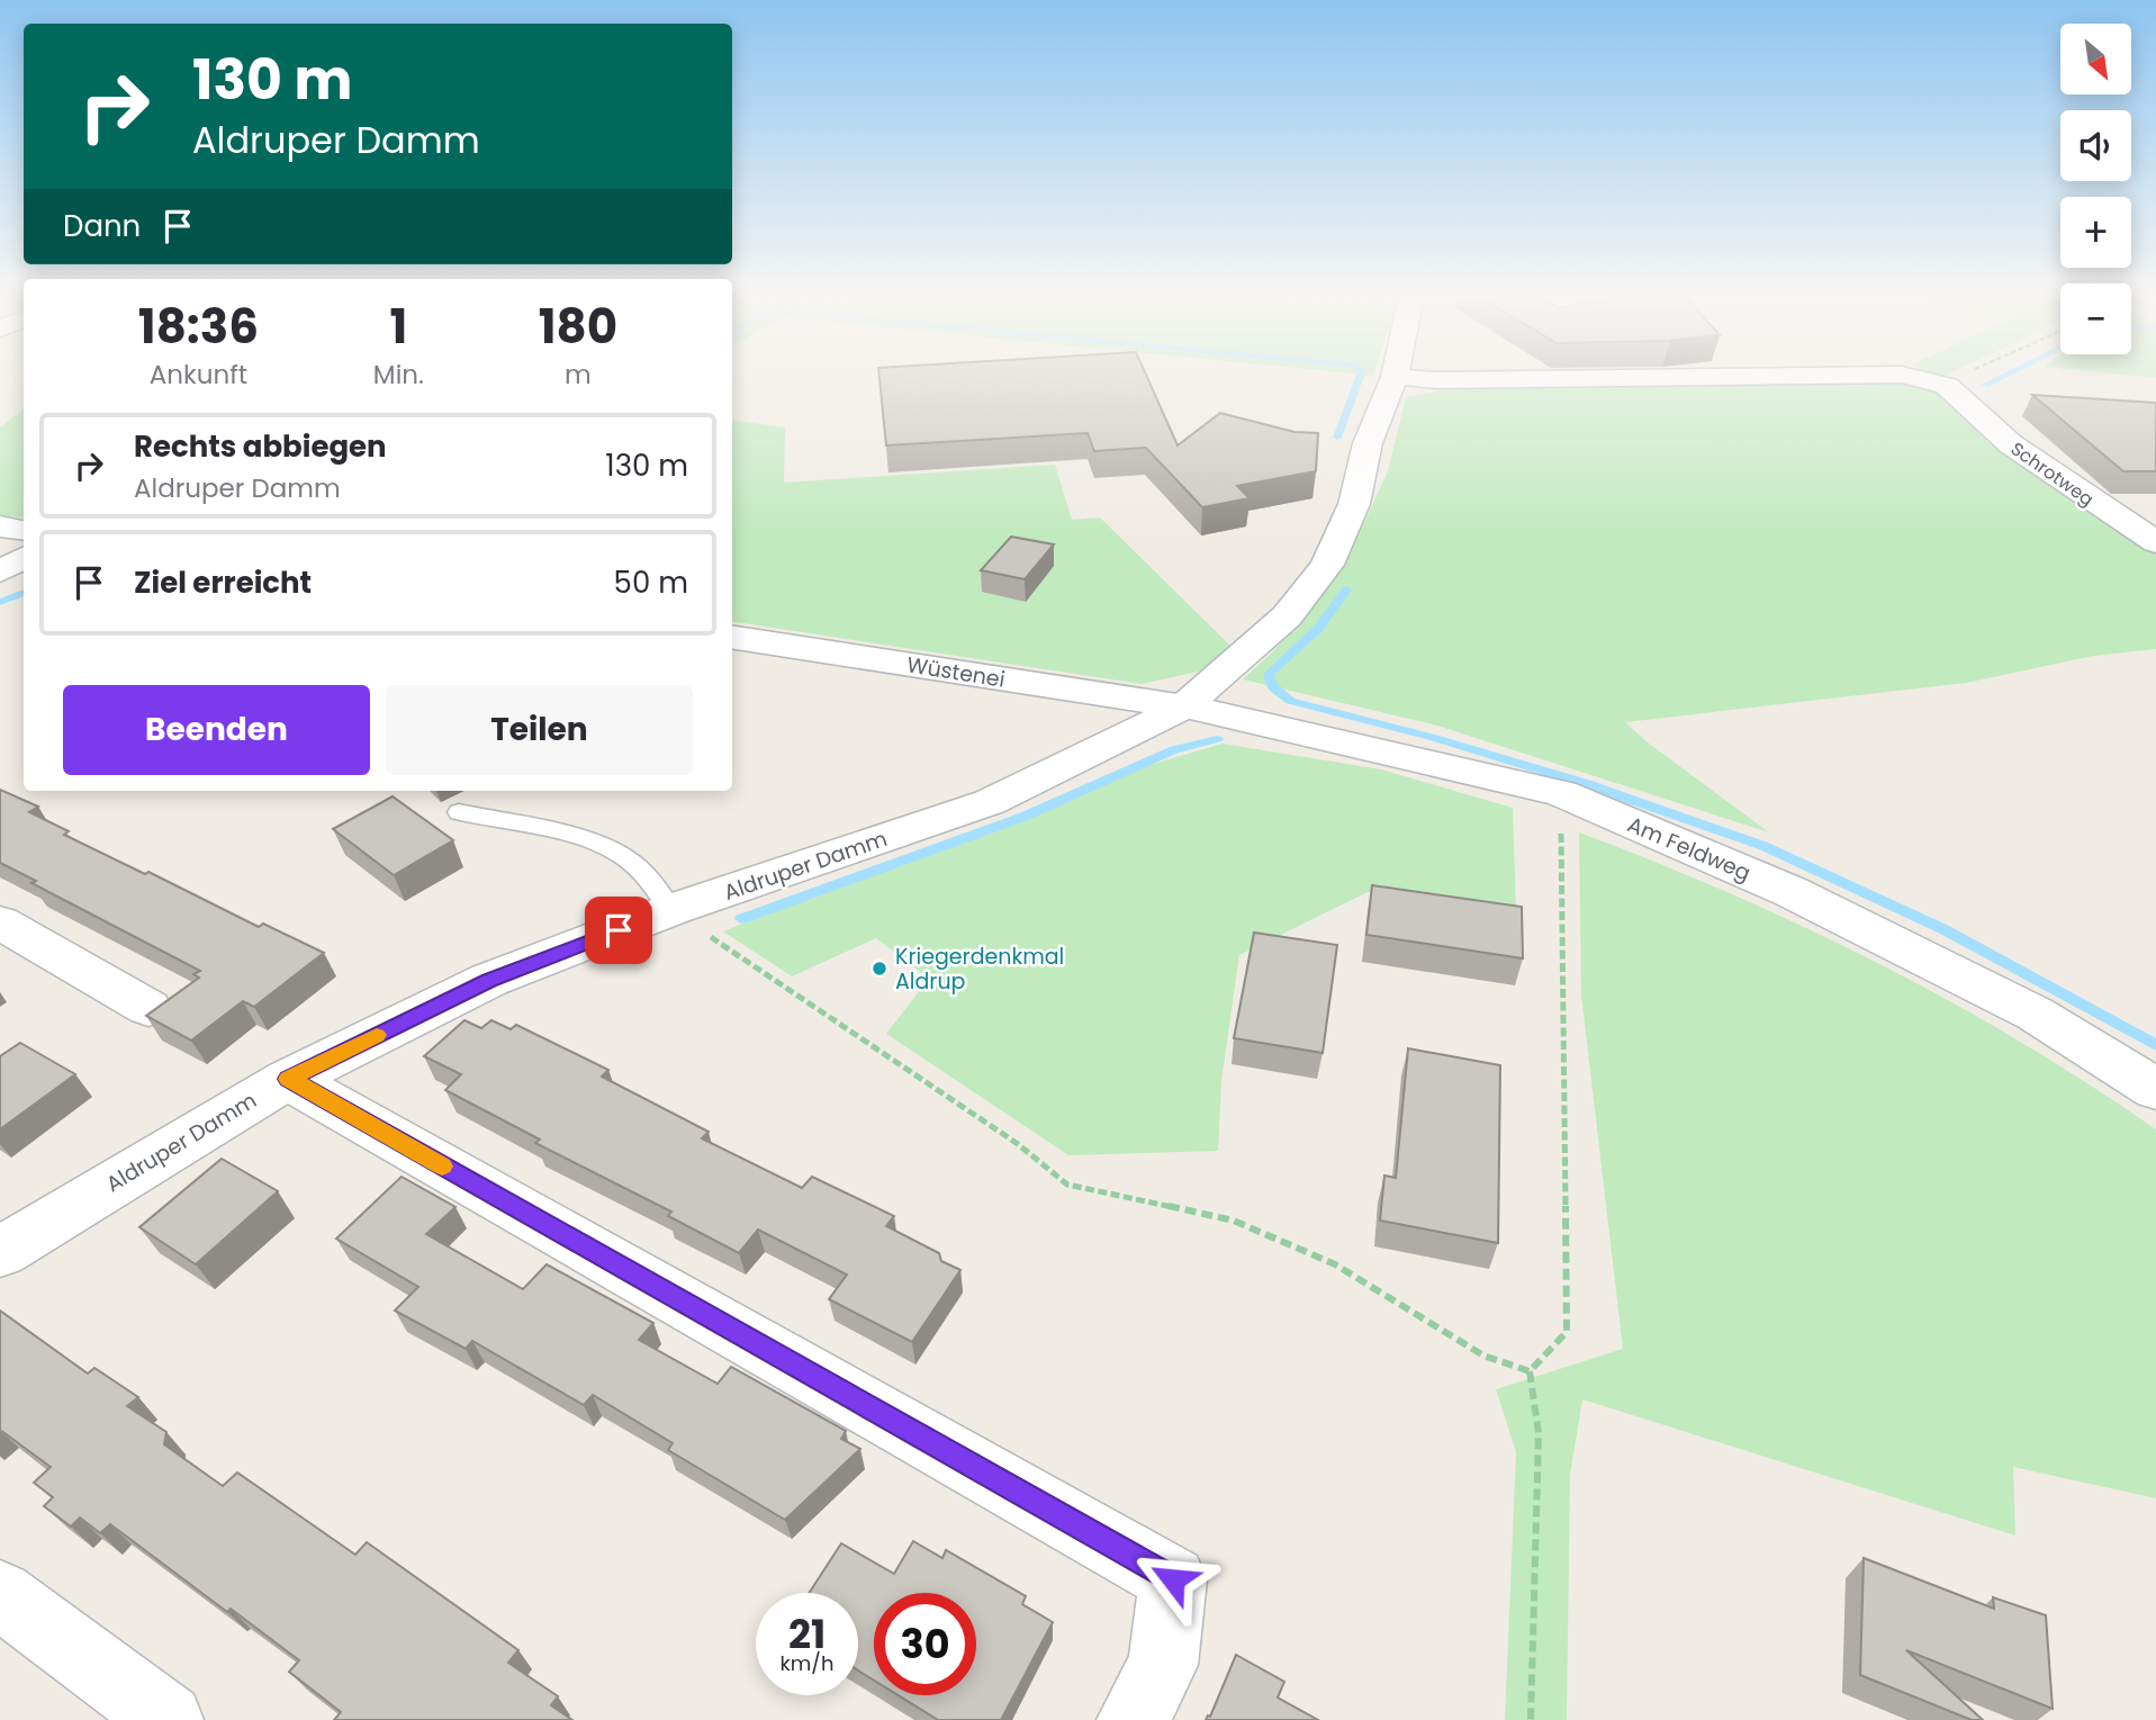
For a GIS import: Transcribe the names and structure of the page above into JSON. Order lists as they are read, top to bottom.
{
  "streets": {
    "street": [
      "Schrotweg",
      "Wüstenei",
      "Am Feldweg",
      "Aldruper Damm"
    ]
  },
  "crossings": [
    ["Schrotweg", "Aldruper Damm"],
    ["Wüstenei", "Am Feldweg"],
    ["Wüstenei", "Aldruper Damm"],
    ["Am Feldweg", "Aldruper Damm"]
  ],
  "places": ["Kriegerdenkmal Aldrup"],
  "north": "bottom right",
  "page": {
    "map_buttons": ["+", "−"],
    "turn": ["130 m", "Aldruper Damm"],
    "then": "Dann",
    "eta": [
      "18:36",
      "Ankunft",
      "1",
      "Min.",
      "180",
      "m"
    ],
    "list": [
      {
        "name": "Rechts abbiegen",
        "note": "Aldruper Damm",
        "value": "130 m"
      },
      {
        "name": "Ziel erreicht",
        "value": "50 m"
      }
    ],
    "buttons": ["Beenden", "Teilen"],
    "speed": "21 km/h",
    "limit": "30"
  }
}
